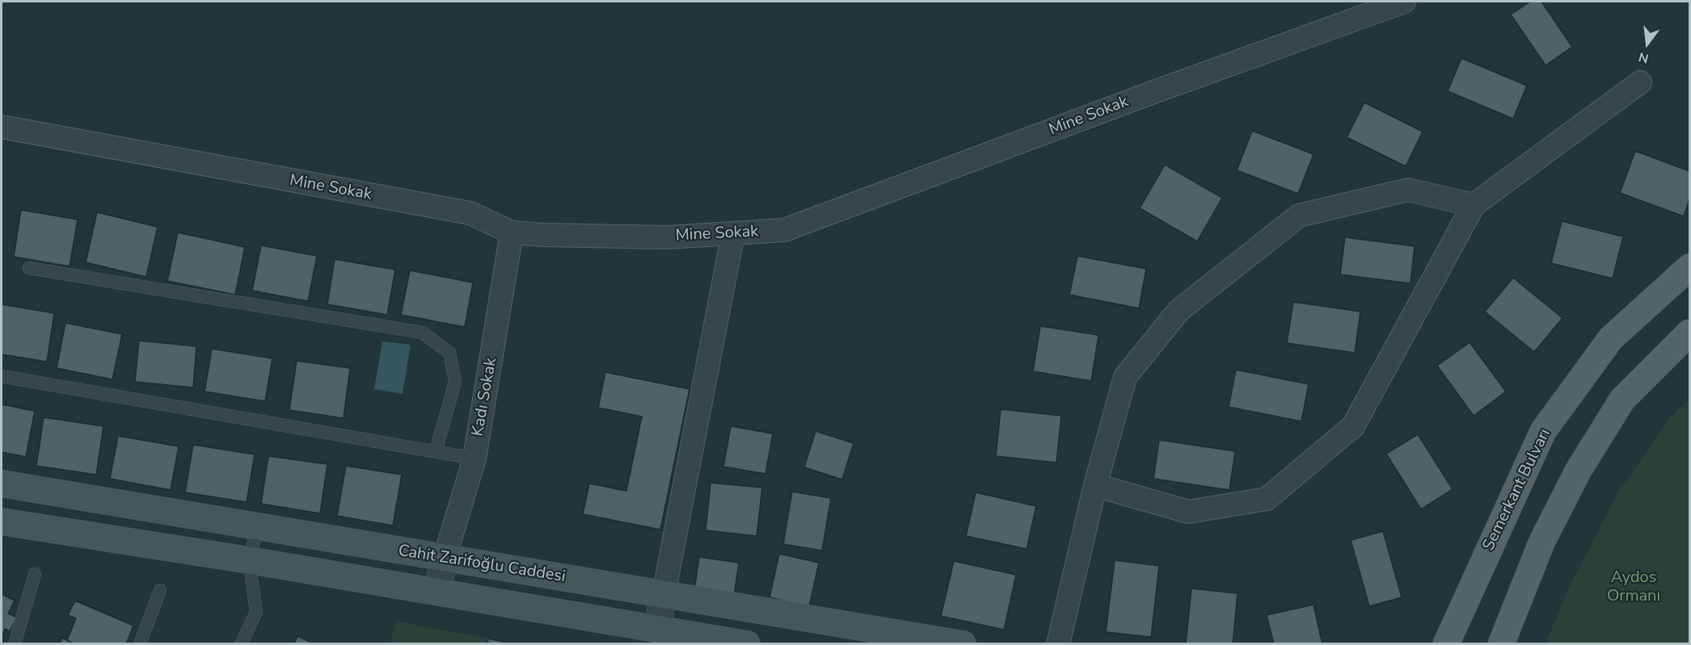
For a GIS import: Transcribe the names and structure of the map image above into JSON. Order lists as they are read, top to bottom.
{
  "streets": {
    "main road": ["Semerkant Bulvarı", "Cahit Zarifoğlu Caddesi"],
    "street": ["Mine Sokak", "Kadı Sokak"]
  },
  "crossings": [
    ["Mine Sokak", "Kadı Sokak"],
    ["Kadı Sokak", "Cahit Zarifoğlu Caddesi"]
  ],
  "parks": ["Aydos Ormanı"],
  "north": "bottom"
}
